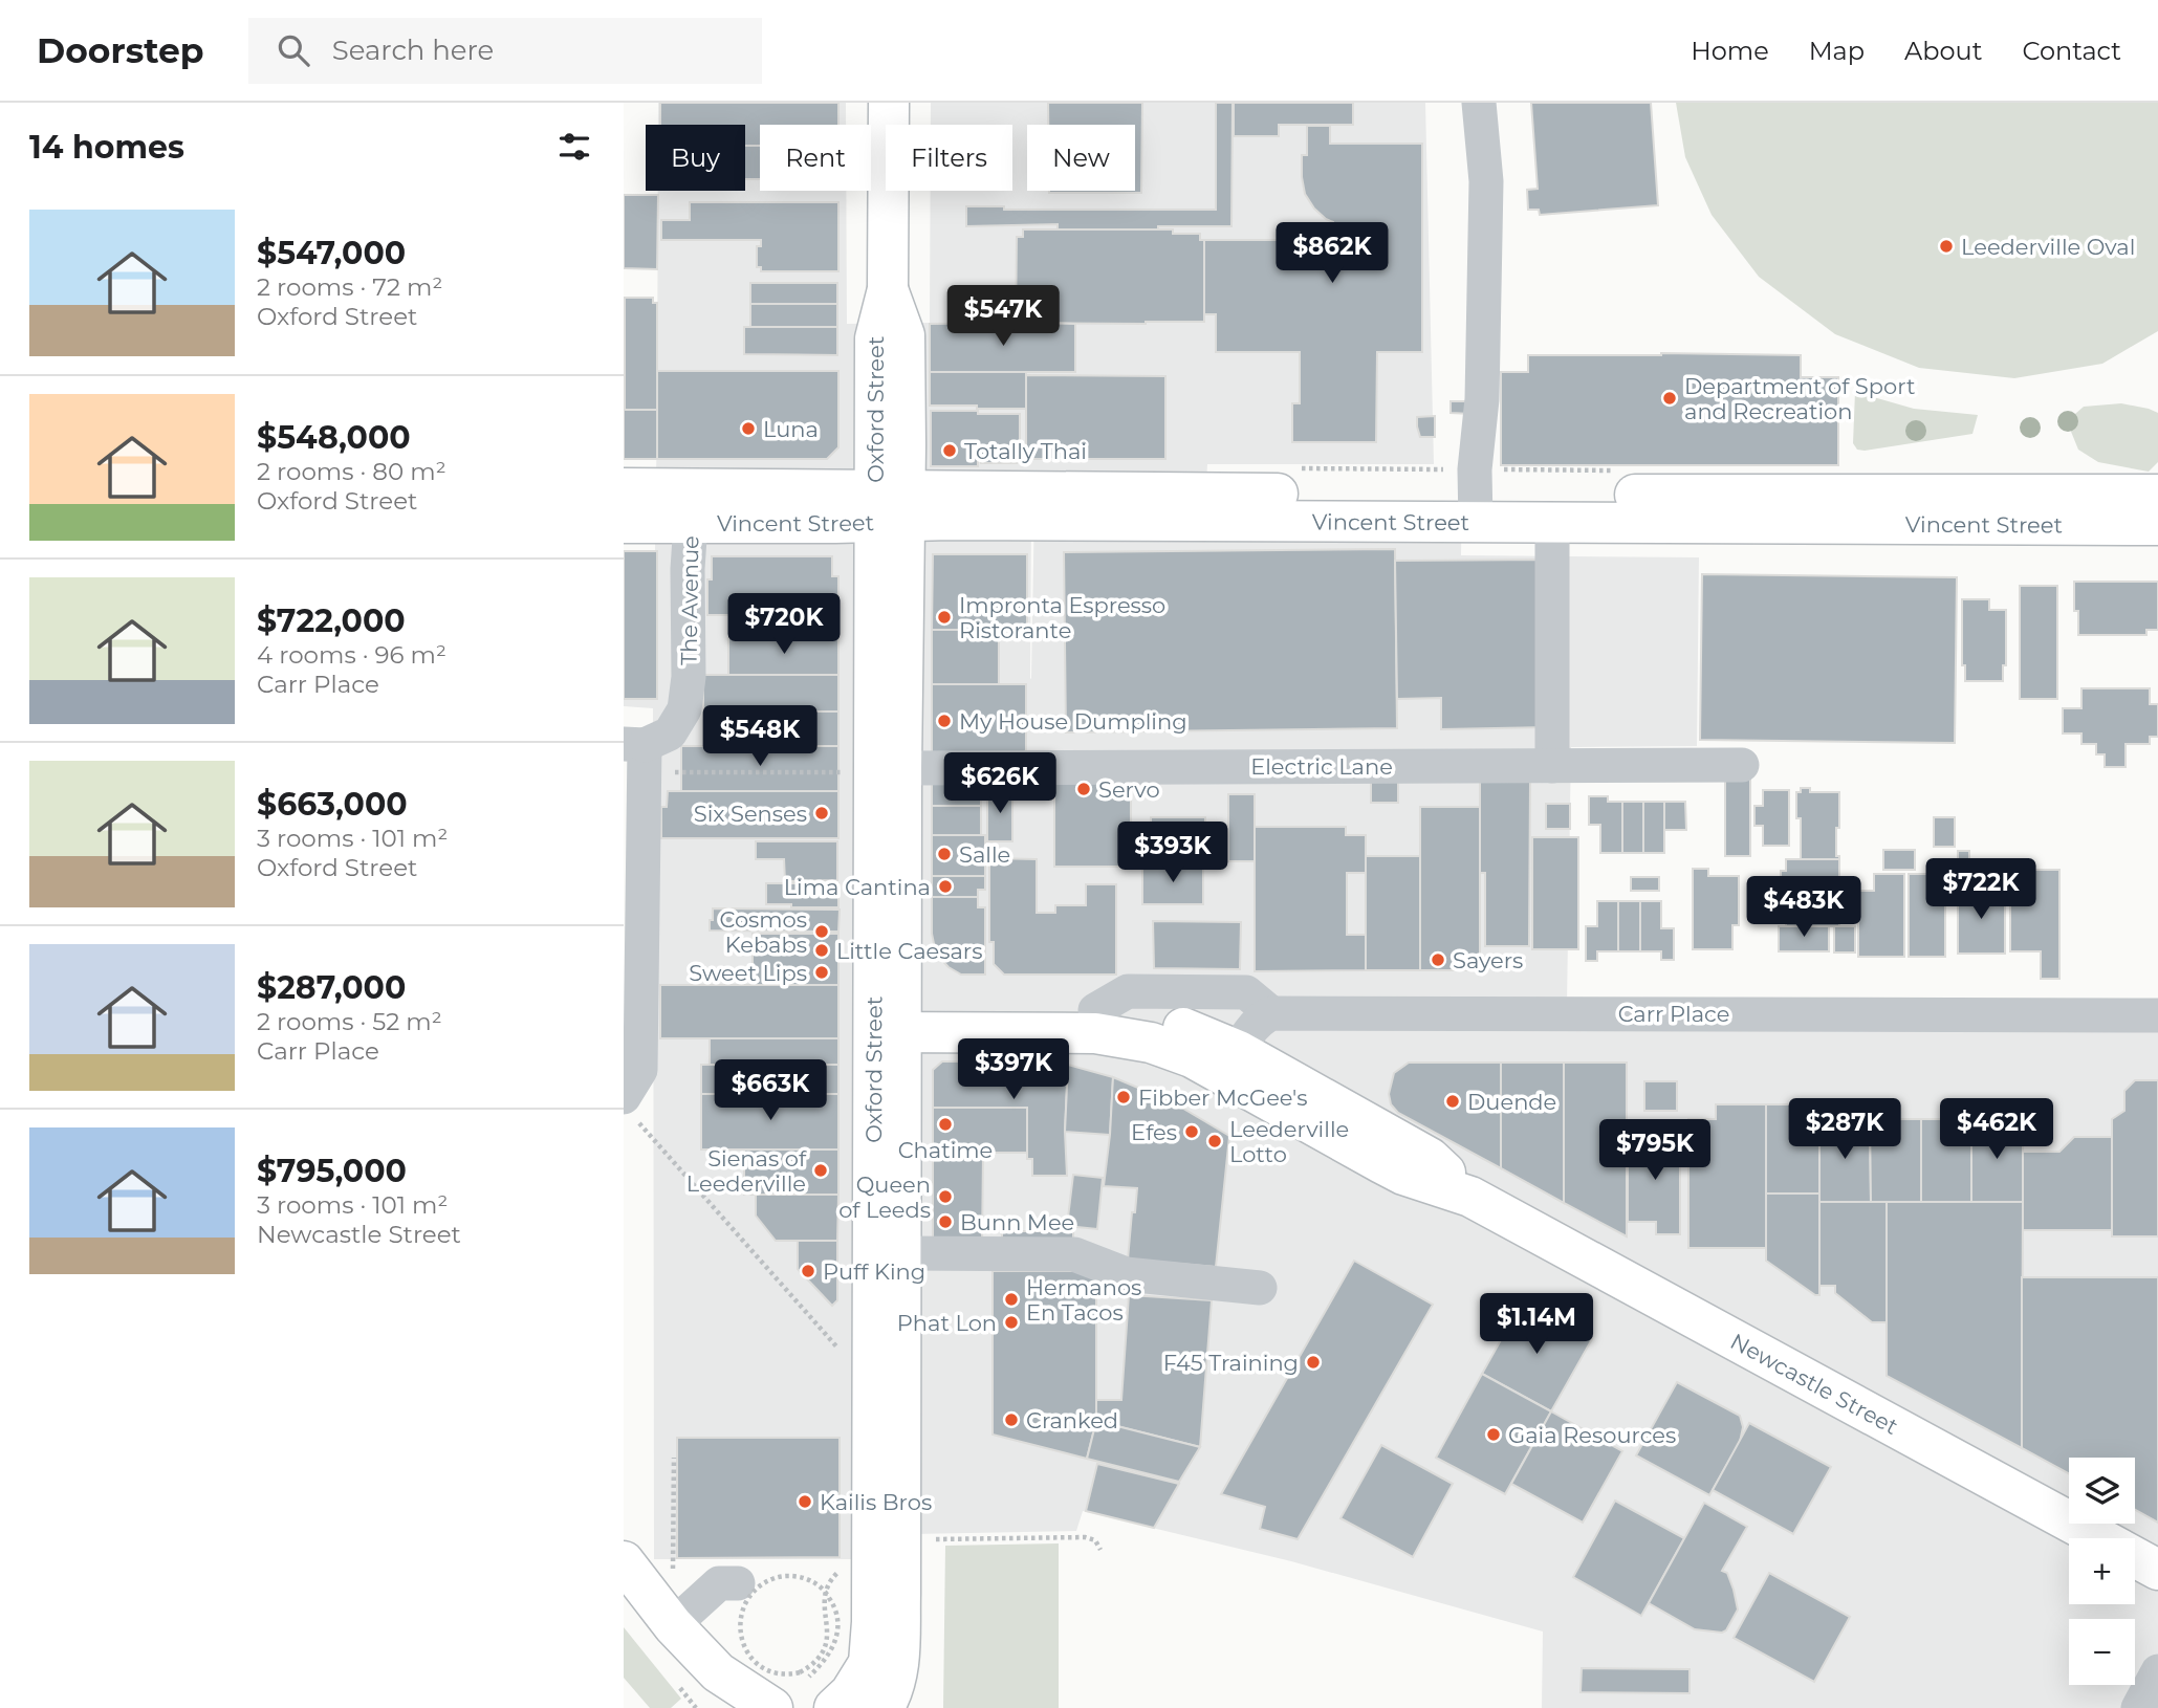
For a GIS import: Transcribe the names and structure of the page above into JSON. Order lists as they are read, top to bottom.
{
  "streets": {
    "main road": ["Oxford Street", "Vincent Street", "Newcastle Street"],
    "street": ["The Avenue", "Electric Lane", "Carr Place"]
  },
  "crossings": [
    ["Oxford Street", "Vincent Street"],
    ["Oxford Street", "Electric Lane"],
    ["Oxford Street", "Newcastle Street"],
    ["Vincent Street", "The Avenue"]
  ],
  "places": [
    "Leederville Oval",
    "Department of Sport and Recreation",
    "Luna",
    "Totally Thai",
    "Impronta Espresso Ristorante",
    "My House Dumpling",
    "Servo",
    "Six Senses",
    "Salle",
    "Lima Cantina",
    "Cosmos Kebabs",
    "Little Caesars",
    "Sayers",
    "Sweet Lips",
    "Fibber McGee's",
    "Duende",
    "Chatime",
    "Efes",
    "Leederville Lotto",
    "Sienas of Leederville",
    "Queen of Leeds",
    "Bunn Mee",
    "Puff King",
    "Hermanos En Tacos",
    "Phat Lon",
    "F45 Training",
    "Cranked",
    "Gaia Resources",
    "Kailis Bros"
  ],
  "page": {
    "header": "Doorstep",
    "search": "Search here",
    "nav": [
      "Home",
      "Map",
      "About",
      "Contact"
    ],
    "heading": "14 homes",
    "chip": [
      "Buy",
      "Rent",
      "Filters",
      "New"
    ],
    "list": [
      {
        "name": "$547,000",
        "note": "2 rooms · 72 m² · Oxford Street"
      },
      {
        "name": "$548,000",
        "note": "2 rooms · 80 m² · Oxford Street"
      },
      {
        "name": "$722,000",
        "note": "4 rooms · 96 m² · Carr Place"
      },
      {
        "name": "$663,000",
        "note": "3 rooms · 101 m² · Oxford Street"
      },
      {
        "name": "$287,000",
        "note": "2 rooms · 52 m² · Carr Place"
      },
      {
        "name": "$795,000",
        "note": "3 rooms · 101 m² · Newcastle Street"
      }
    ],
    "price": [
      "$862K",
      "$547K",
      "$720K",
      "$548K",
      "$626K",
      "$393K",
      "$722K",
      "$483K",
      "$397K",
      "$663K",
      "$287K",
      "$462K",
      "$795K",
      "$1.14M"
    ],
    "map_buttons": ["+", "−"]
  }
}
